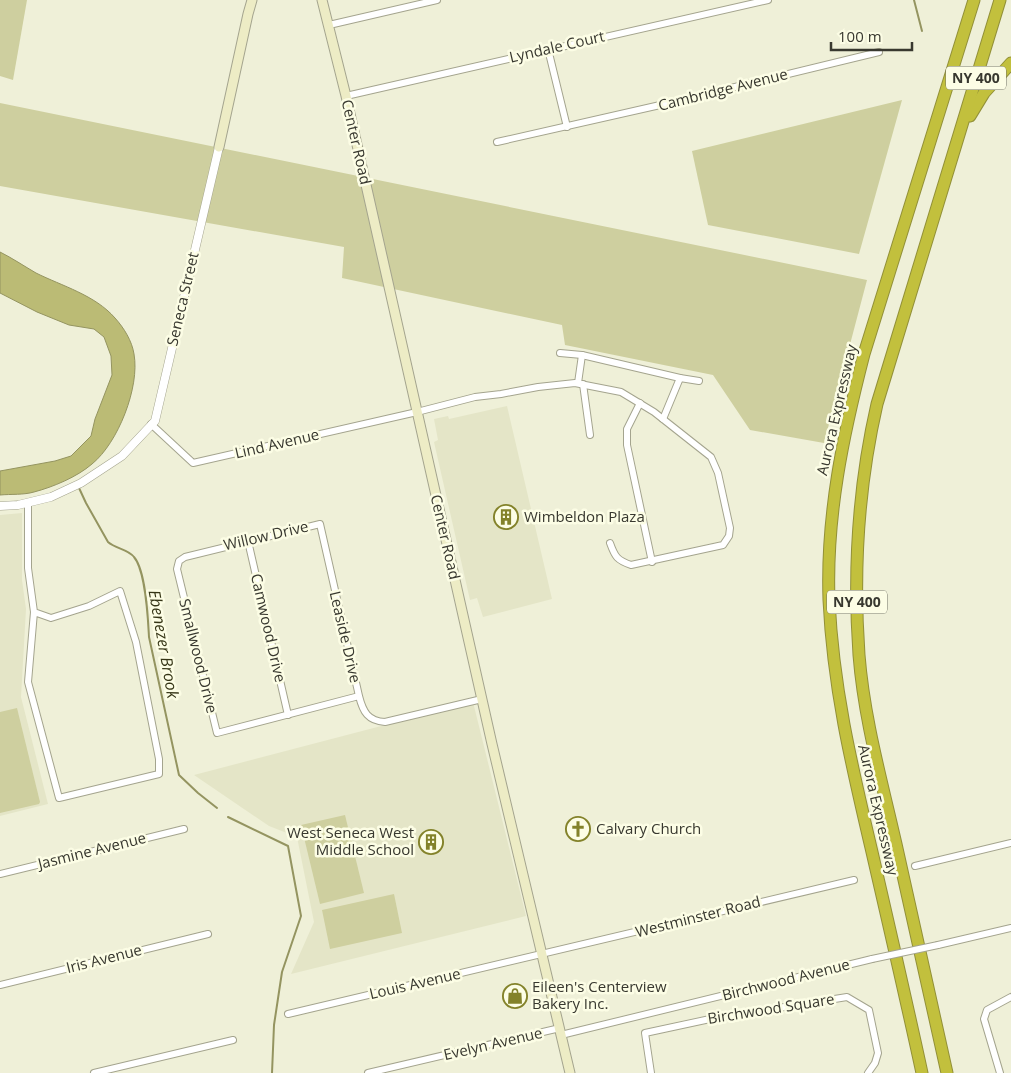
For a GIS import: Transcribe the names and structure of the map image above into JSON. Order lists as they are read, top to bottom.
{
  "streets": {
    "highway": ["NY 400", "Aurora Expressway"],
    "main road": ["Center Road", "Seneca Street"],
    "street": [
      "Lyndale Court",
      "Cambridge Avenue",
      "Lind Avenue",
      "Willow Drive",
      "Camwood Drive",
      "Leaside Drive",
      "Smallwood Drive",
      "Jasmine Avenue",
      "Westminster Road",
      "Iris Avenue",
      "Birchwood Avenue",
      "Louis Avenue",
      "Birchwood Square",
      "Evelyn Avenue"
    ]
  },
  "crossings": [
    ["Lyndale Court", "Center Road"],
    ["Center Road", "Lind Avenue"],
    ["Center Road", "Leaside Drive"],
    ["Center Road", "Westminster Road"],
    ["Center Road", "Birchwood Avenue"],
    ["Center Road", "Louis Avenue"],
    ["Center Road", "Evelyn Avenue"],
    ["Seneca Street", "Lind Avenue"],
    ["Willow Drive", "Camwood Drive"],
    ["Willow Drive", "Leaside Drive"],
    ["Willow Drive", "Smallwood Drive"],
    ["Camwood Drive", "Smallwood Drive"],
    ["Westminster Road", "Louis Avenue"],
    ["Birchwood Avenue", "Evelyn Avenue"]
  ],
  "water": ["Ebenezer Brook"],
  "places": {
    "building": ["Wimbeldon Plaza", "West Seneca West Middle School"],
    "church": ["Calvary Church"],
    "shop": ["Eileen's Centerview Bakery Inc."]
  },
  "scale_bar": "100 m"
}
